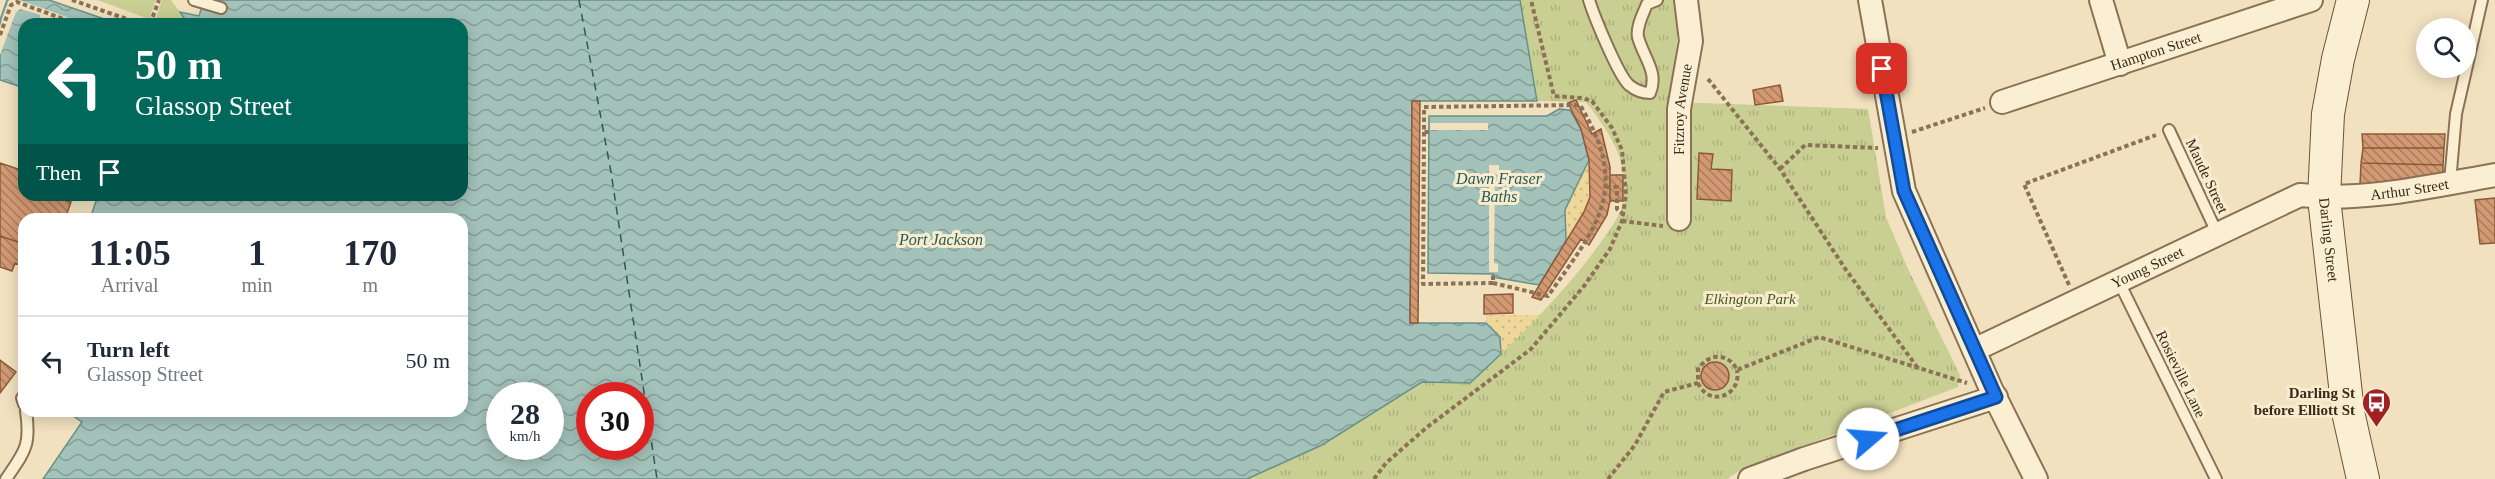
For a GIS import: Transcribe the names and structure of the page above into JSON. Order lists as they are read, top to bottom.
{
  "streets": {
    "street": [
      "Hampton Street",
      "Fitzroy Avenue",
      "Arthur Street",
      "Darling Street",
      "Young Street"
    ],
    "lane": ["Maude Street", "Rosieville Lane"]
  },
  "crossings": [
    ["Maude Street", "Young Street"],
    ["Arthur Street", "Darling Street"],
    ["Arthur Street", "Young Street"],
    ["Darling Street", "Young Street"],
    ["Young Street", "Rosieville Lane"]
  ],
  "water": ["Dawn Fraser Baths", "Port Jackson"],
  "parks": ["Elkington Park"],
  "places": {
    "bus stop": ["Darling St before Elliott St"]
  },
  "page": {
    "turn": ["50 m", "Glassop Street"],
    "then": "Then",
    "eta": [
      "11:05",
      "Arrival",
      "1",
      "min",
      "170",
      "m"
    ],
    "list": [
      {
        "name": "Turn left",
        "note": "Glassop Street",
        "value": "50 m"
      }
    ],
    "speed": "28 km/h",
    "limit": "30"
  }
}
